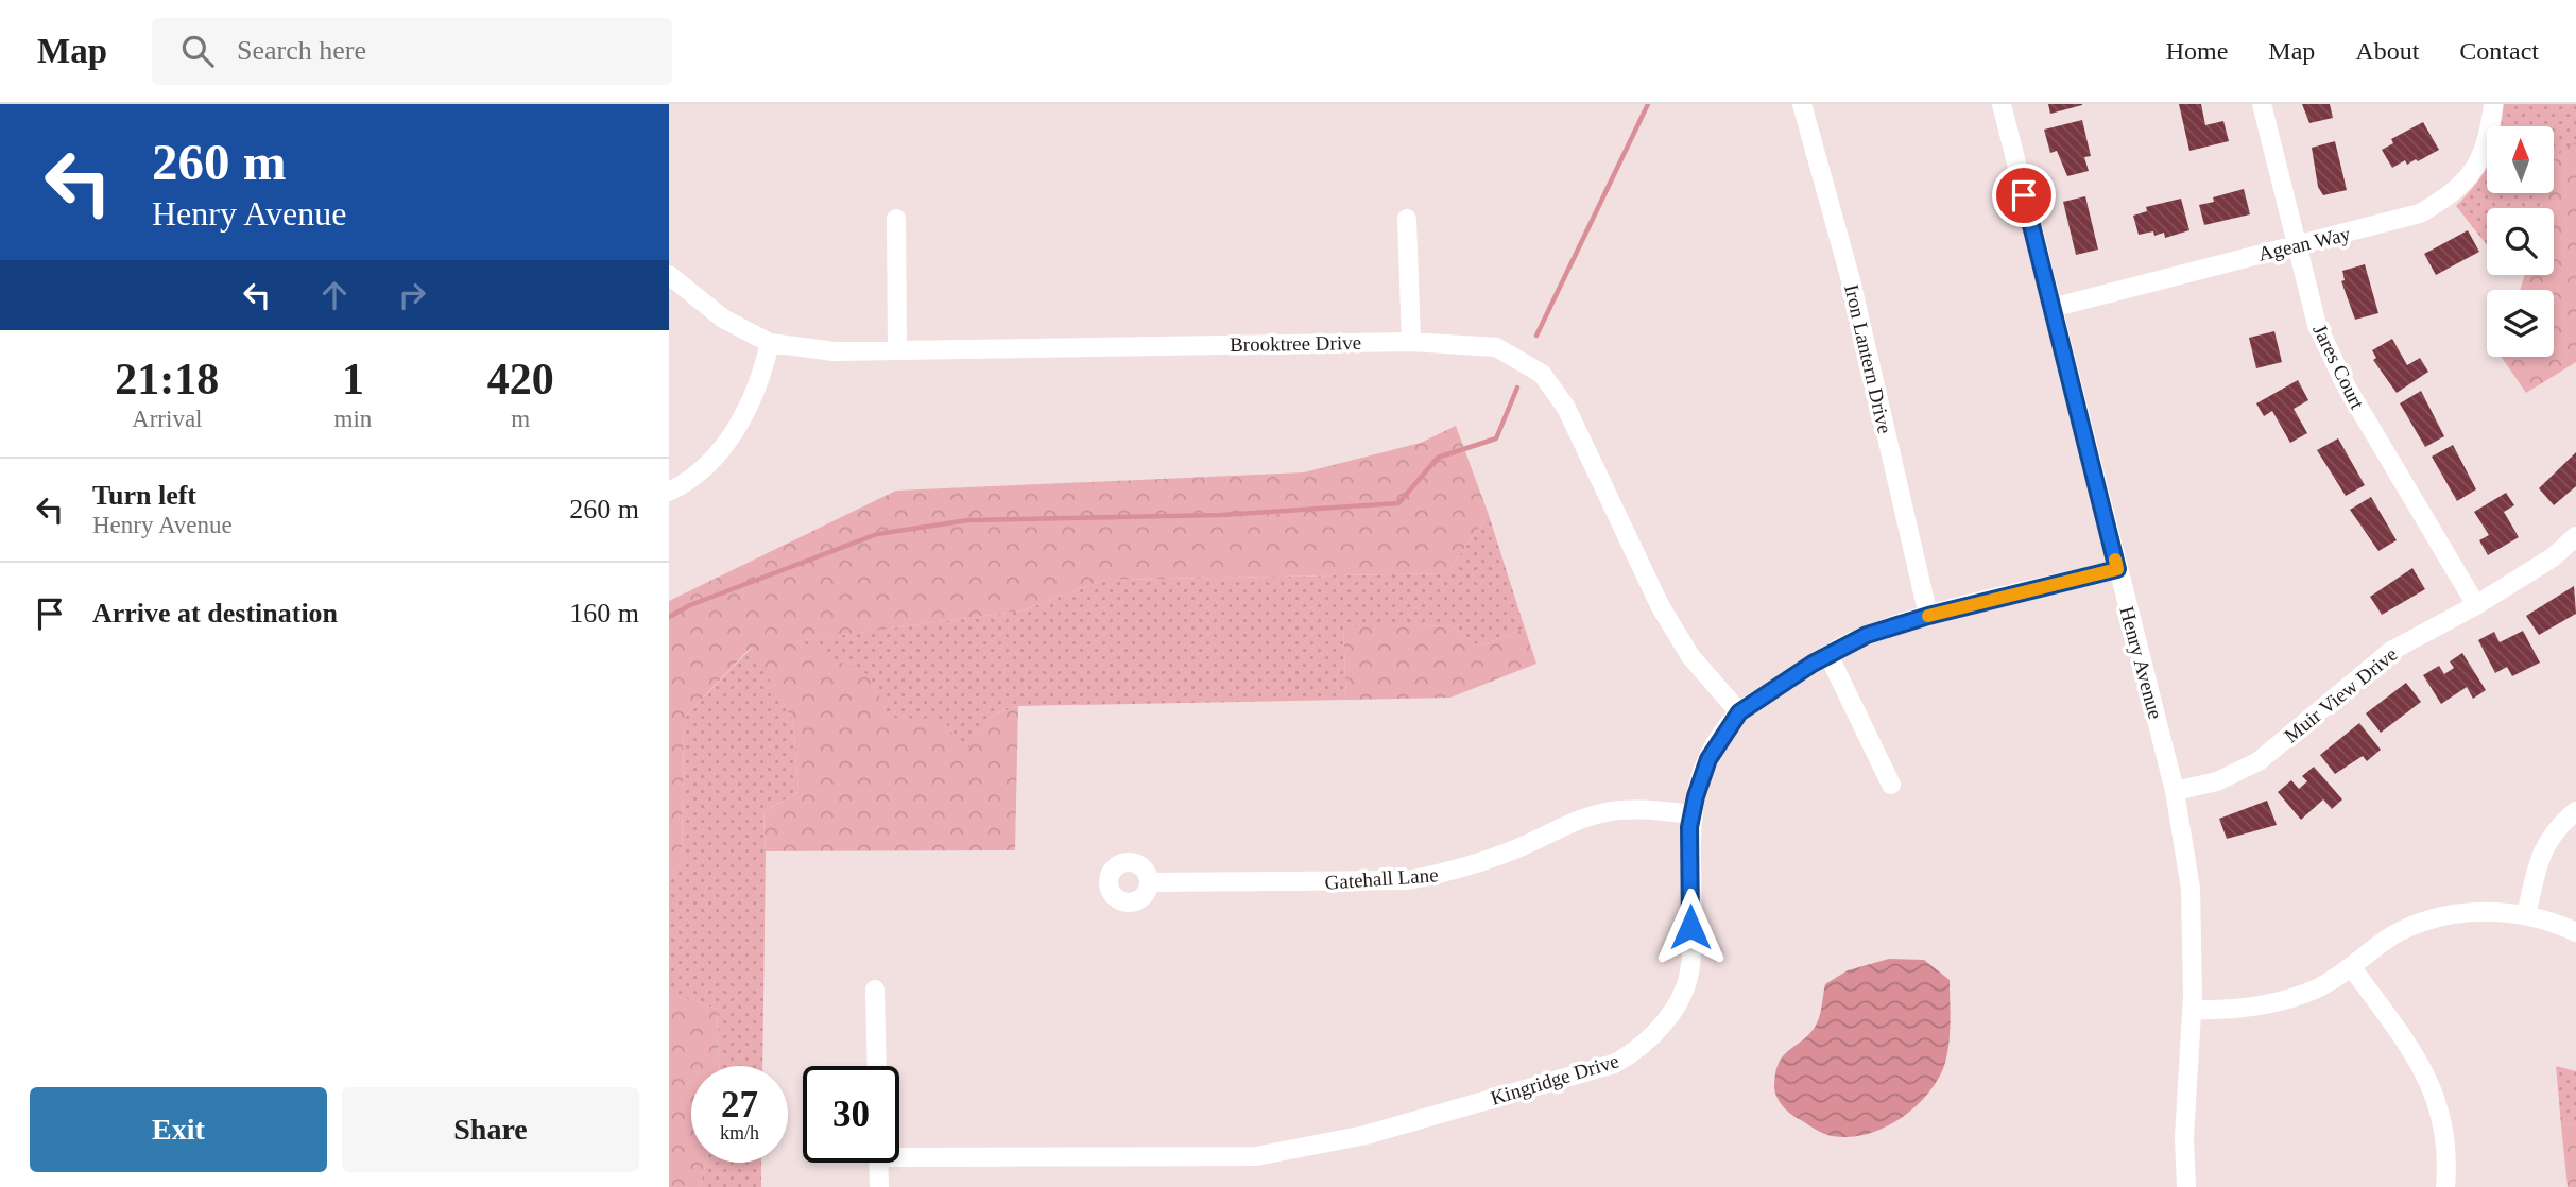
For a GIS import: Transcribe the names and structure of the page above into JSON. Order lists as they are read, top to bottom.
{
  "streets": {
    "street": [
      "Agean Way",
      "Brooktree Drive",
      "Iron Lantern Drive",
      "Jares Court",
      "Henry Avenue",
      "Muir View Drive",
      "Gatehall Lane",
      "Kingridge Drive"
    ]
  },
  "crossings": [
    ["Agean Way", "Jares Court"],
    ["Agean Way", "Henry Avenue"],
    ["Brooktree Drive", "Kingridge Drive"],
    ["Iron Lantern Drive", "Kingridge Drive"],
    ["Jares Court", "Muir View Drive"],
    ["Henry Avenue", "Muir View Drive"],
    ["Henry Avenue", "Kingridge Drive"],
    ["Gatehall Lane", "Kingridge Drive"]
  ],
  "north": "top",
  "page": {
    "header": "Map",
    "search": "Search here",
    "nav": [
      "Home",
      "Map",
      "About",
      "Contact"
    ],
    "turn": ["260 m", "Henry Avenue"],
    "eta": [
      "21:18",
      "Arrival",
      "1",
      "min",
      "420",
      "m"
    ],
    "list": [
      {
        "name": "Turn left",
        "note": "Henry Avenue",
        "value": "260 m"
      },
      {
        "name": "Arrive at destination",
        "value": "160 m"
      }
    ],
    "speed": "27 km/h",
    "limit": "30",
    "buttons": ["Exit", "Share"]
  }
}
